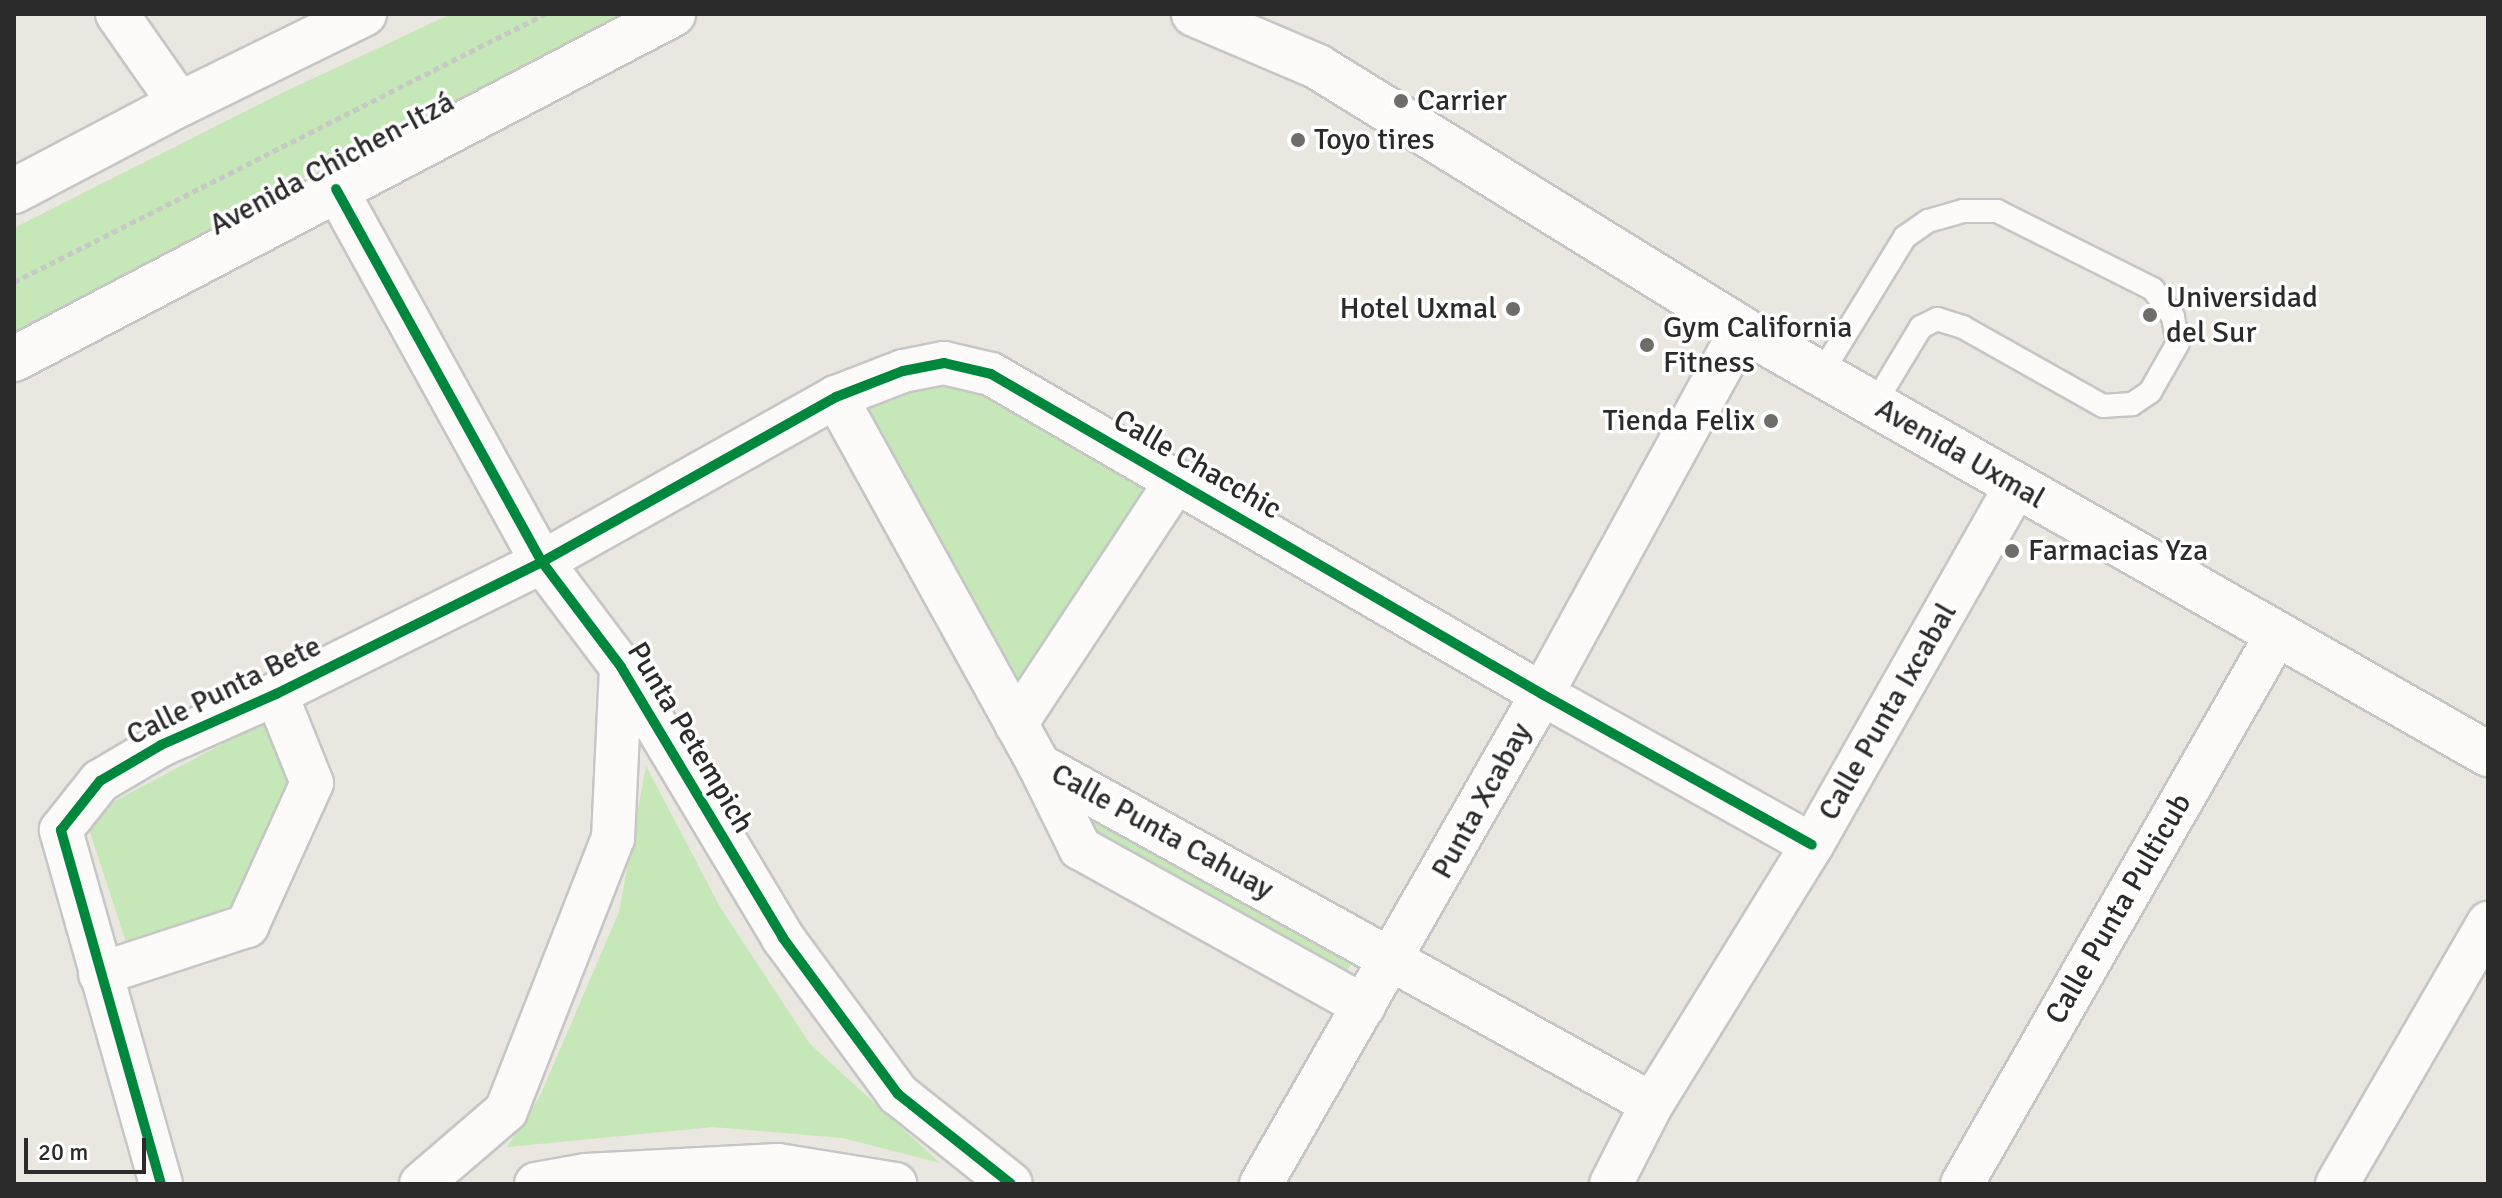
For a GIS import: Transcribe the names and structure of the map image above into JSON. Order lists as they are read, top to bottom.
{
  "streets": {
    "main road": ["Avenida Chichen-Itzá", "Avenida Uxmal"],
    "street": [
      "Calle Chacchic",
      "Calle Punta Bete",
      "Calle Punta Ixcabal",
      "Punta Petempich",
      "Punta Xcabay",
      "Calle Punta Cahuay",
      "Calle Punta Pulticub"
    ]
  },
  "crossings": [
    ["Avenida Chichen-Itzá", "Punta Petempich"],
    ["Avenida Uxmal", "Calle Punta Ixcabal"],
    ["Avenida Uxmal", "Punta Xcabay"],
    ["Avenida Uxmal", "Calle Punta Pulticub"],
    ["Calle Chacchic", "Calle Punta Bete"],
    ["Calle Chacchic", "Calle Punta Ixcabal"],
    ["Calle Chacchic", "Punta Petempich"],
    ["Calle Chacchic", "Punta Xcabay"],
    ["Calle Chacchic", "Calle Punta Cahuay"],
    ["Calle Punta Bete", "Punta Petempich"],
    ["Calle Punta Ixcabal", "Calle Punta Cahuay"],
    ["Punta Xcabay", "Calle Punta Cahuay"]
  ],
  "places": [
    "Carrier",
    "Toyo tires",
    "Hotel Uxmal",
    "Universidad del Sur",
    "Gym California Fitness",
    "Tienda Felix",
    "Farmacias Yza"
  ],
  "scale_bar": "20 m"
}
